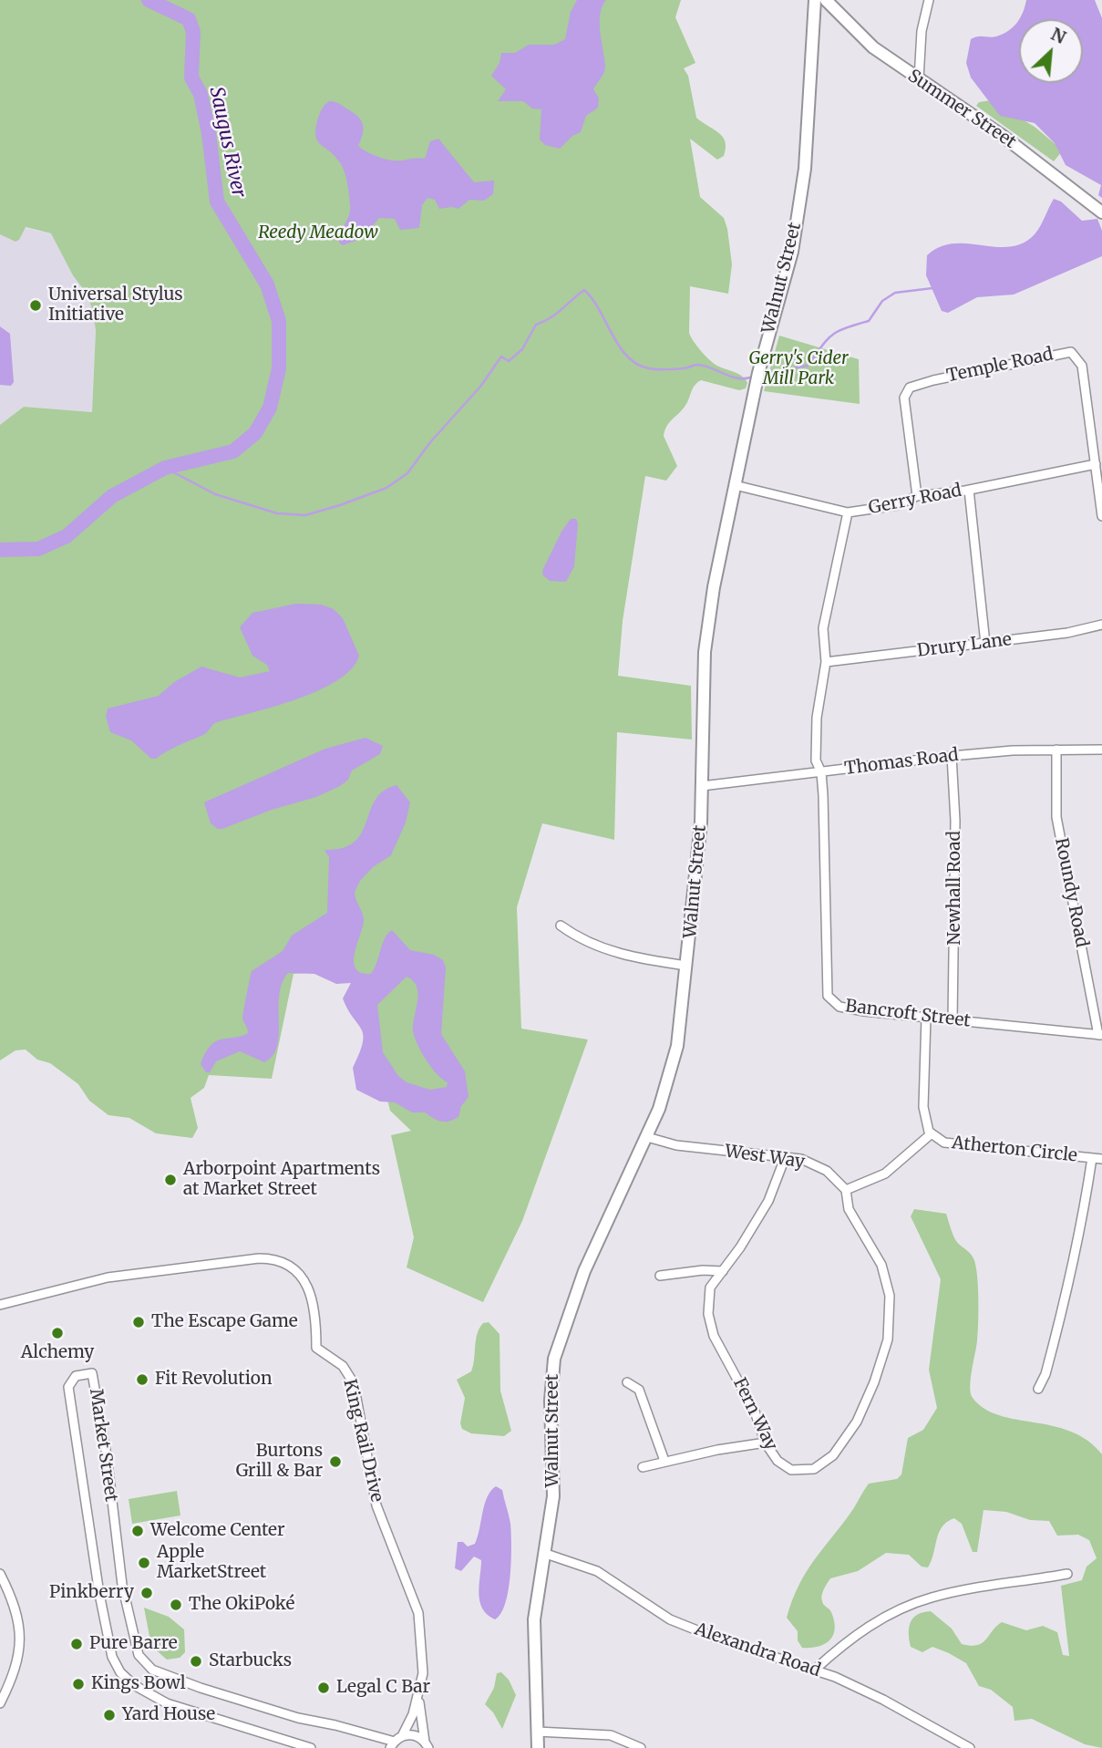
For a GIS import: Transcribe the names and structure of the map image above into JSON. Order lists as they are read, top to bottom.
{
  "streets": {
    "main road": ["Summer Street", "Walnut Street"],
    "street": [
      "Temple Road",
      "Gerry Road",
      "Drury Lane",
      "Thomas Road",
      "Newhall Road",
      "Roundy Road",
      "Bancroft Street",
      "Atherton Circle",
      "West Way",
      "Fern Way",
      "King Rail Drive",
      "Market Street",
      "Alexandra Road"
    ]
  },
  "crossings": [
    ["Walnut Street", "Gerry Road"],
    ["Walnut Street", "Thomas Road"],
    ["Walnut Street", "West Way"],
    ["Walnut Street", "Alexandra Road"],
    ["Temple Road", "Gerry Road"],
    ["Thomas Road", "Newhall Road"],
    ["Thomas Road", "Roundy Road"],
    ["Thomas Road", "Bancroft Street"],
    ["Newhall Road", "Bancroft Street"],
    ["Roundy Road", "Bancroft Street"],
    ["Bancroft Street", "Atherton Circle"],
    ["West Way", "Fern Way"],
    ["King Rail Drive", "Market Street"]
  ],
  "water": ["Saugus River"],
  "parks": ["Reedy Meadow", "Gerry's Cider Mill Park"],
  "places": [
    "Universal Stylus Initiative",
    "Arborpoint Apartments at Market Street",
    "The Escape Game",
    "Alchemy",
    "Fit Revolution",
    "Burtons Grill & Bar",
    "Welcome Center",
    "Apple MarketStreet",
    "Pinkberry",
    "The OkiPoké",
    "Pure Barre",
    "Starbucks",
    "Kings Bowl",
    "Legal C Bar",
    "Yard House"
  ],
  "north": "top right"
}
